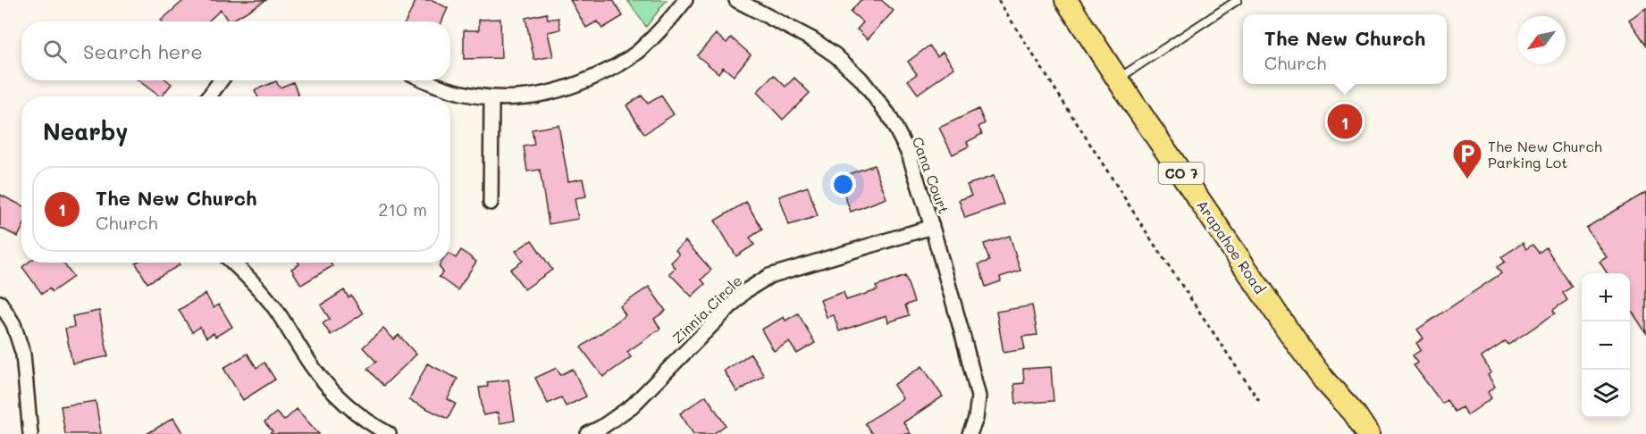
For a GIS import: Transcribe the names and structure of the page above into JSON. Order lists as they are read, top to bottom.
{
  "streets": {
    "main road": ["CO 7", "Arapahoe Road"],
    "street": ["Cana Court", "Zinnia Circle"]
  },
  "crossings": [
    ["Cana Court", "Zinnia Circle"]
  ],
  "places": {
    "parking": ["The New Church Parking Lot"]
  },
  "north": "bottom left",
  "page": {
    "popup": ["The New Church", "Church"],
    "search": "Search here",
    "heading": "Nearby",
    "pins": "1",
    "list": [
      {
        "mark": "1",
        "name": "The New Church",
        "note": "Church",
        "value": "210 m"
      }
    ],
    "map_buttons": ["+", "−"]
  }
}
